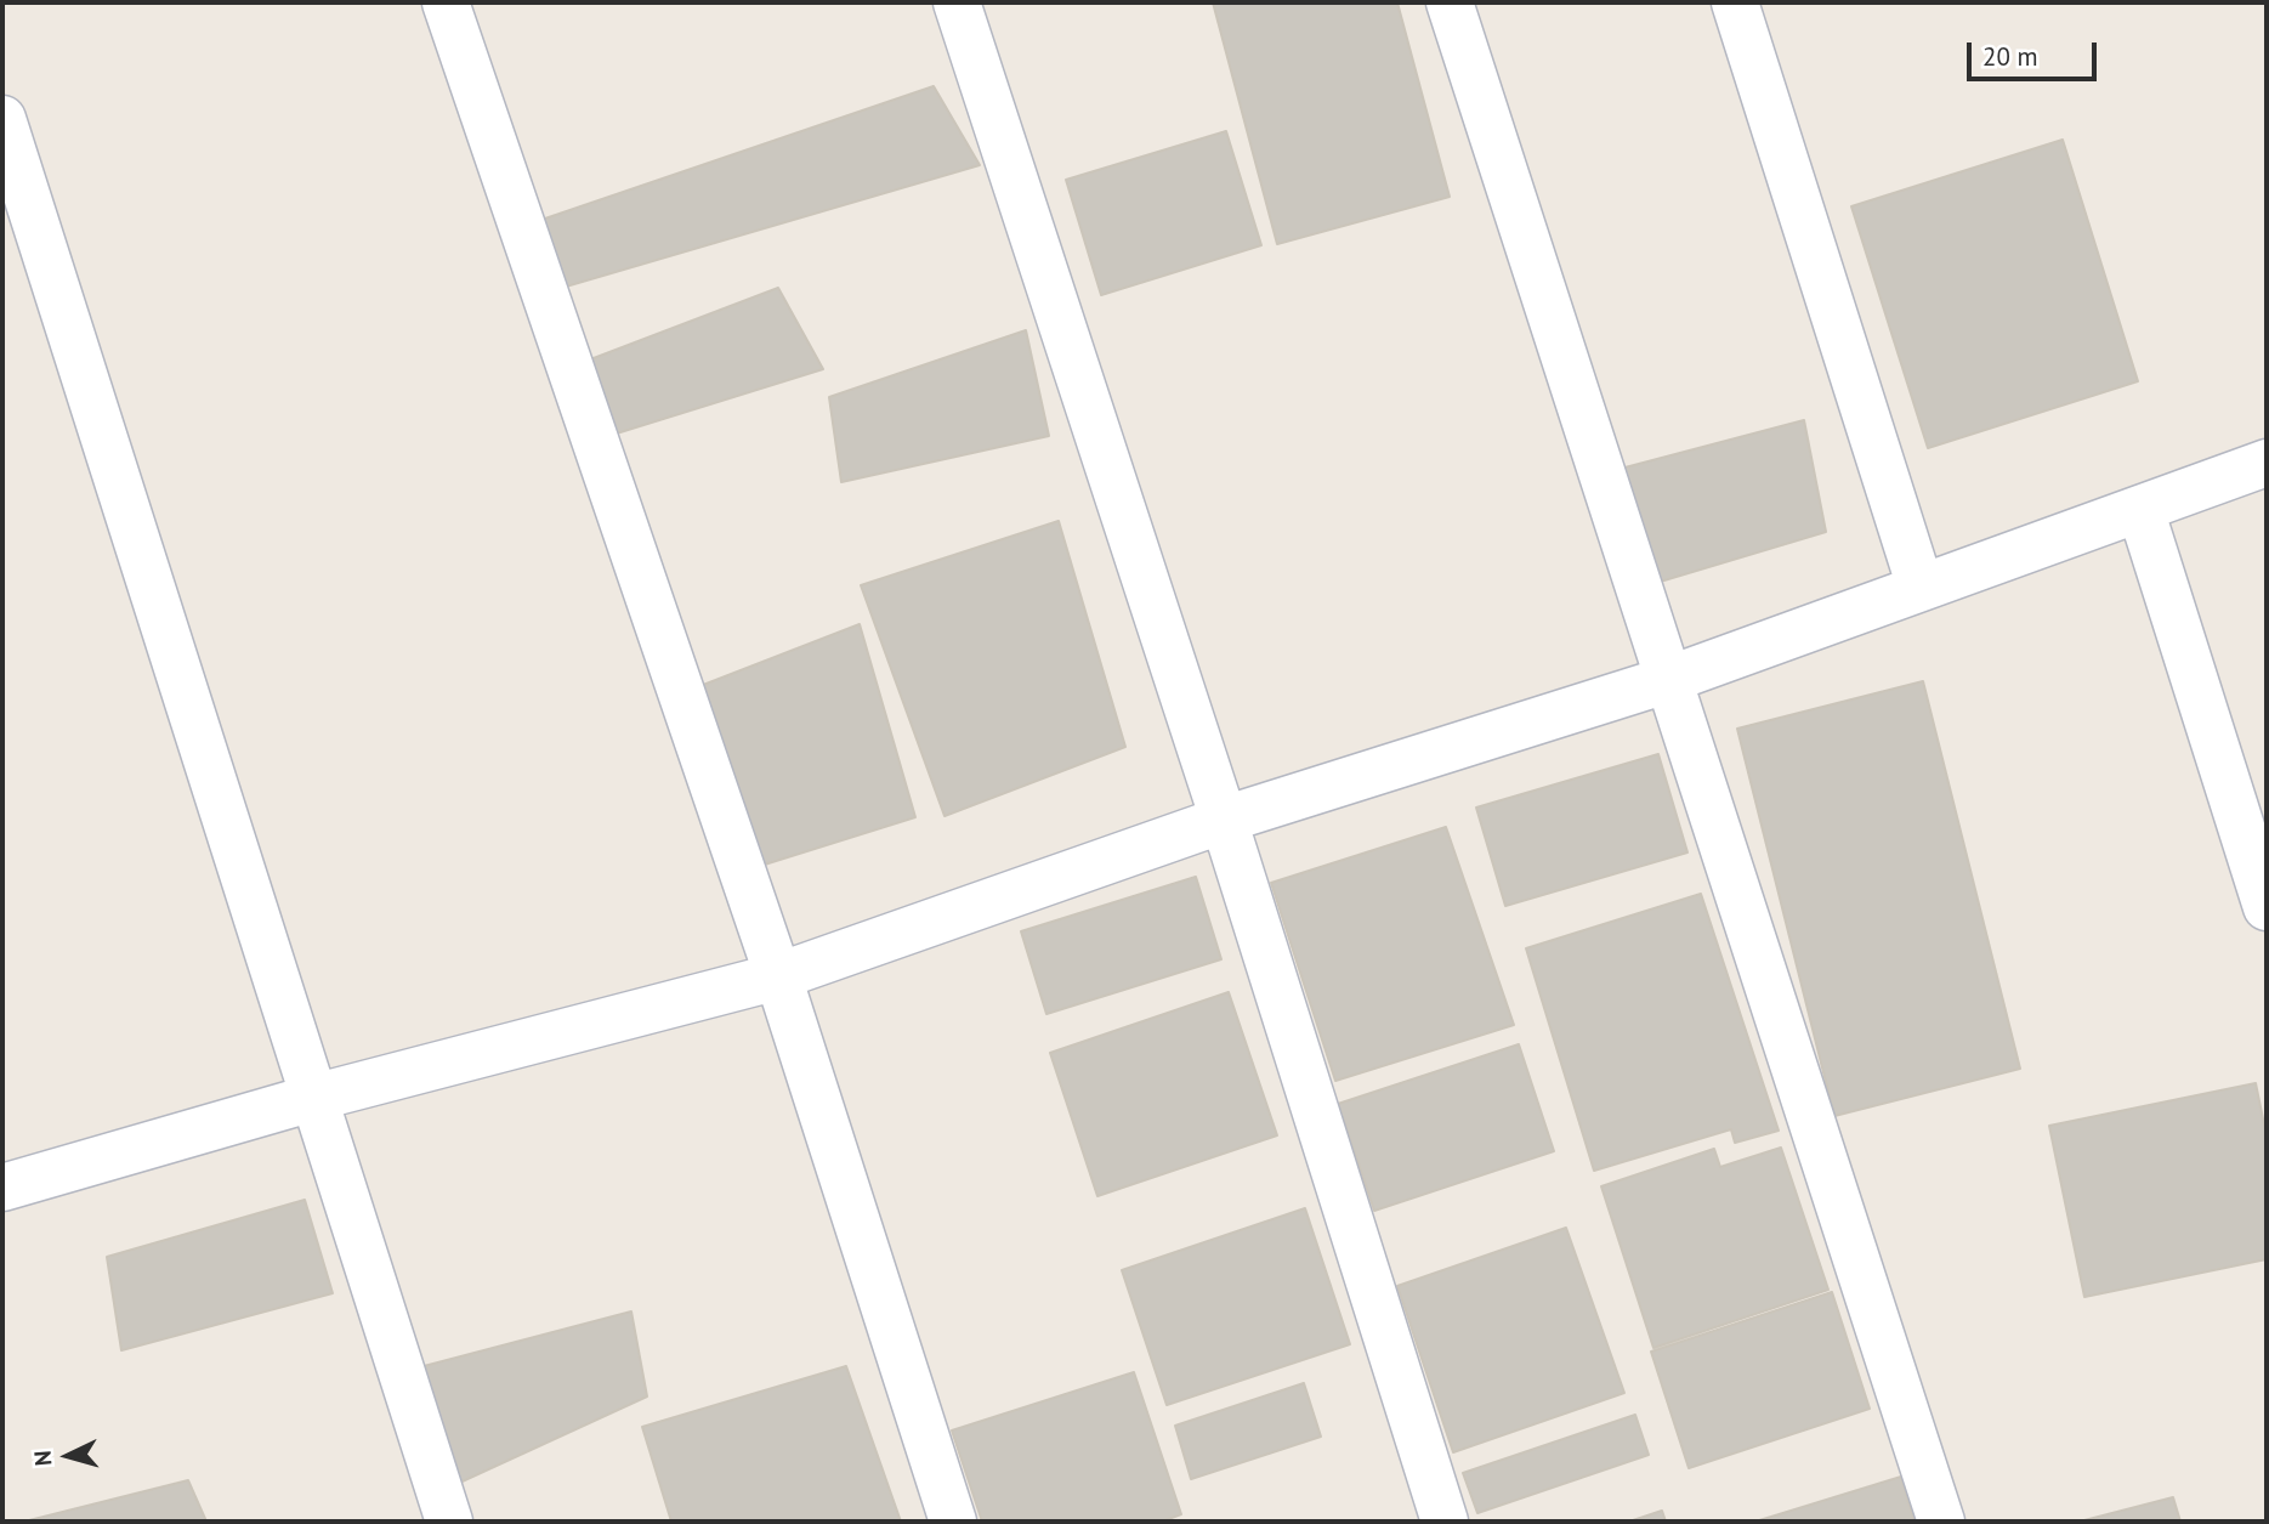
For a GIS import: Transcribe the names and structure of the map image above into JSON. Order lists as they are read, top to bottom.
{
  "scale_bar": "20 m",
  "north": "left"
}
